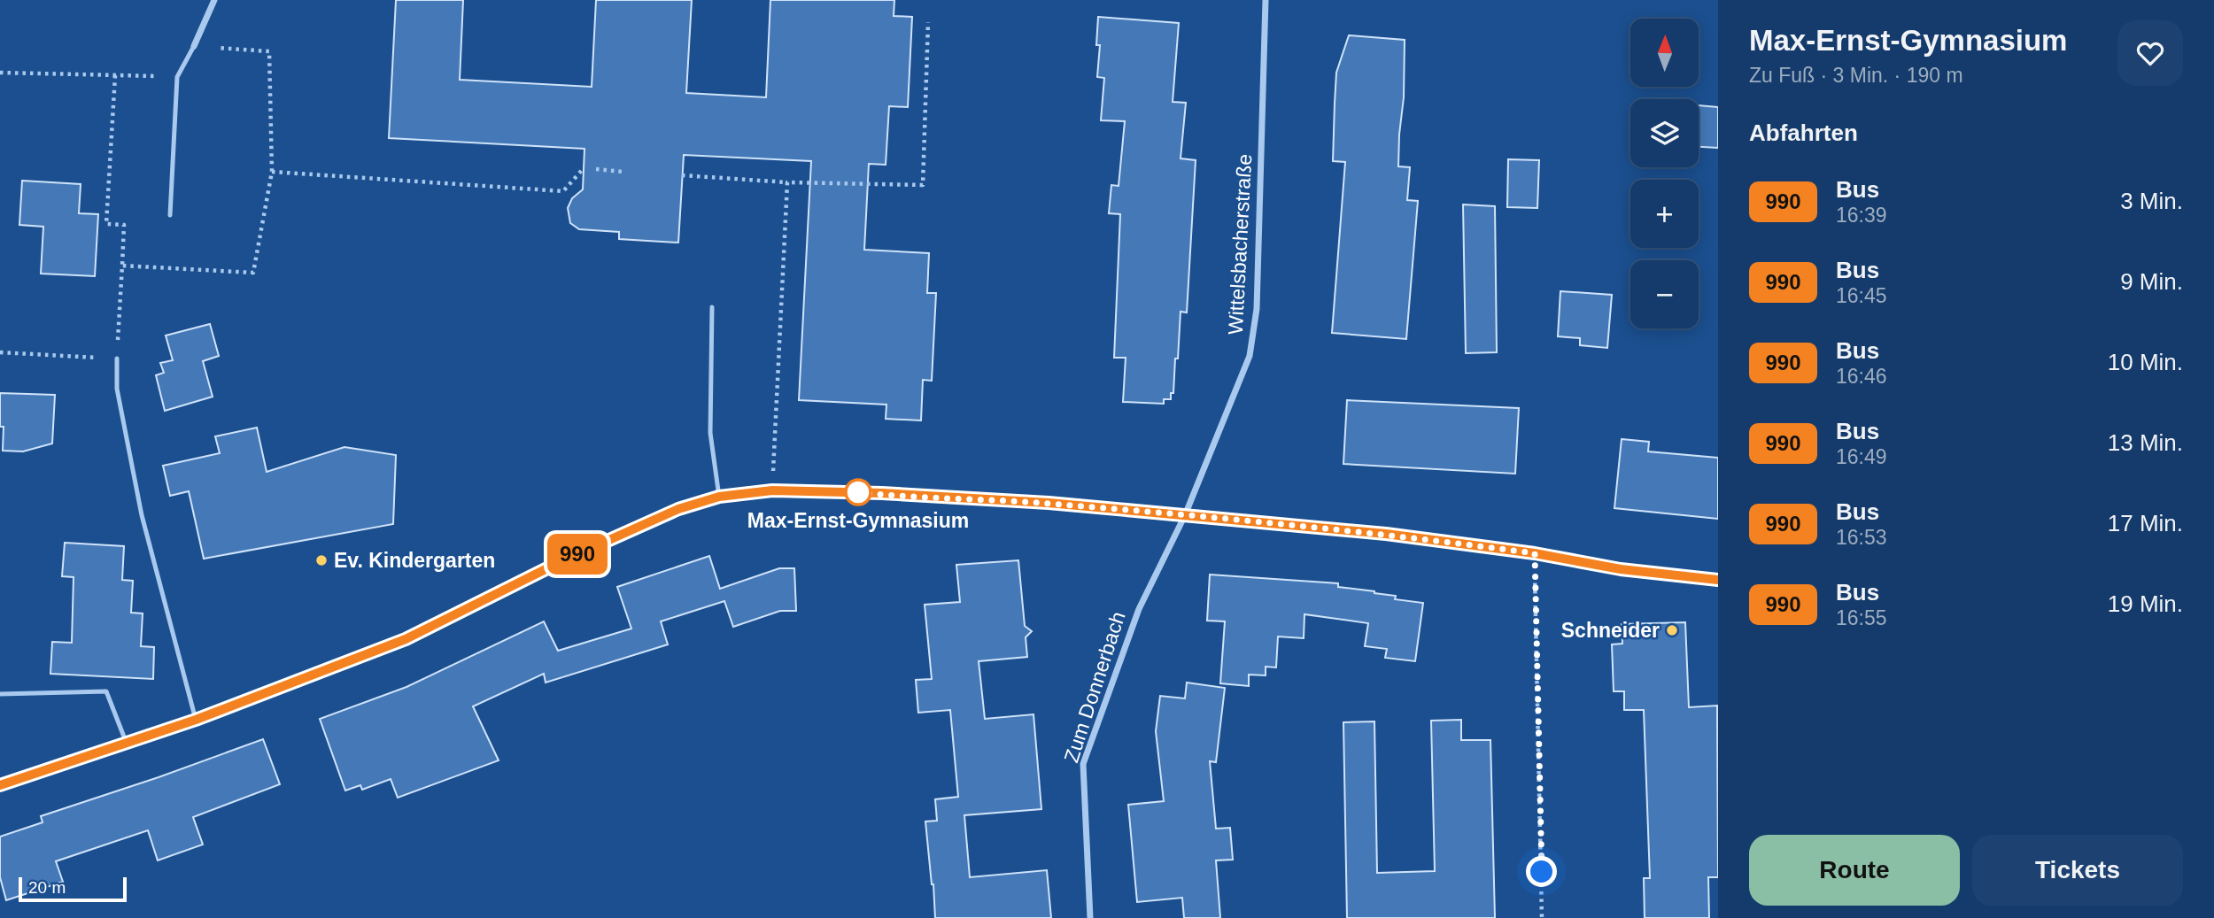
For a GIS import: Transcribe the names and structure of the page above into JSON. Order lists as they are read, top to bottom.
{
  "streets": {
    "street": ["Wittelsbacherstraße", "Zum Donnerbach"]
  },
  "crossings": [
    ["Wittelsbacherstraße", "Zum Donnerbach"]
  ],
  "places": ["Max-Ernst-Gymnasium", "Ev. Kindergarten", "Schneider"],
  "lines": ["bus line 990"],
  "scale_bar": "20 m",
  "north": "top",
  "page": {
    "on_map": "990",
    "heading": [
      ["Max-Ernst-Gymnasium", "Zu Fuß · 3 Min. · 190 m"],
      "Abfahrten"
    ],
    "map_buttons": ["+", "−"],
    "list": [
      {
        "mark": "990",
        "name": "Bus",
        "note": "16:39",
        "value": "3 Min."
      },
      {
        "mark": "990",
        "name": "Bus",
        "note": "16:45",
        "value": "9 Min."
      },
      {
        "mark": "990",
        "name": "Bus",
        "note": "16:46",
        "value": "10 Min."
      },
      {
        "mark": "990",
        "name": "Bus",
        "note": "16:49",
        "value": "13 Min."
      },
      {
        "mark": "990",
        "name": "Bus",
        "note": "16:53",
        "value": "17 Min."
      },
      {
        "mark": "990",
        "name": "Bus",
        "note": "16:55",
        "value": "19 Min."
      }
    ],
    "buttons": ["Route", "Tickets"],
    "scale": "20 m"
  }
}
